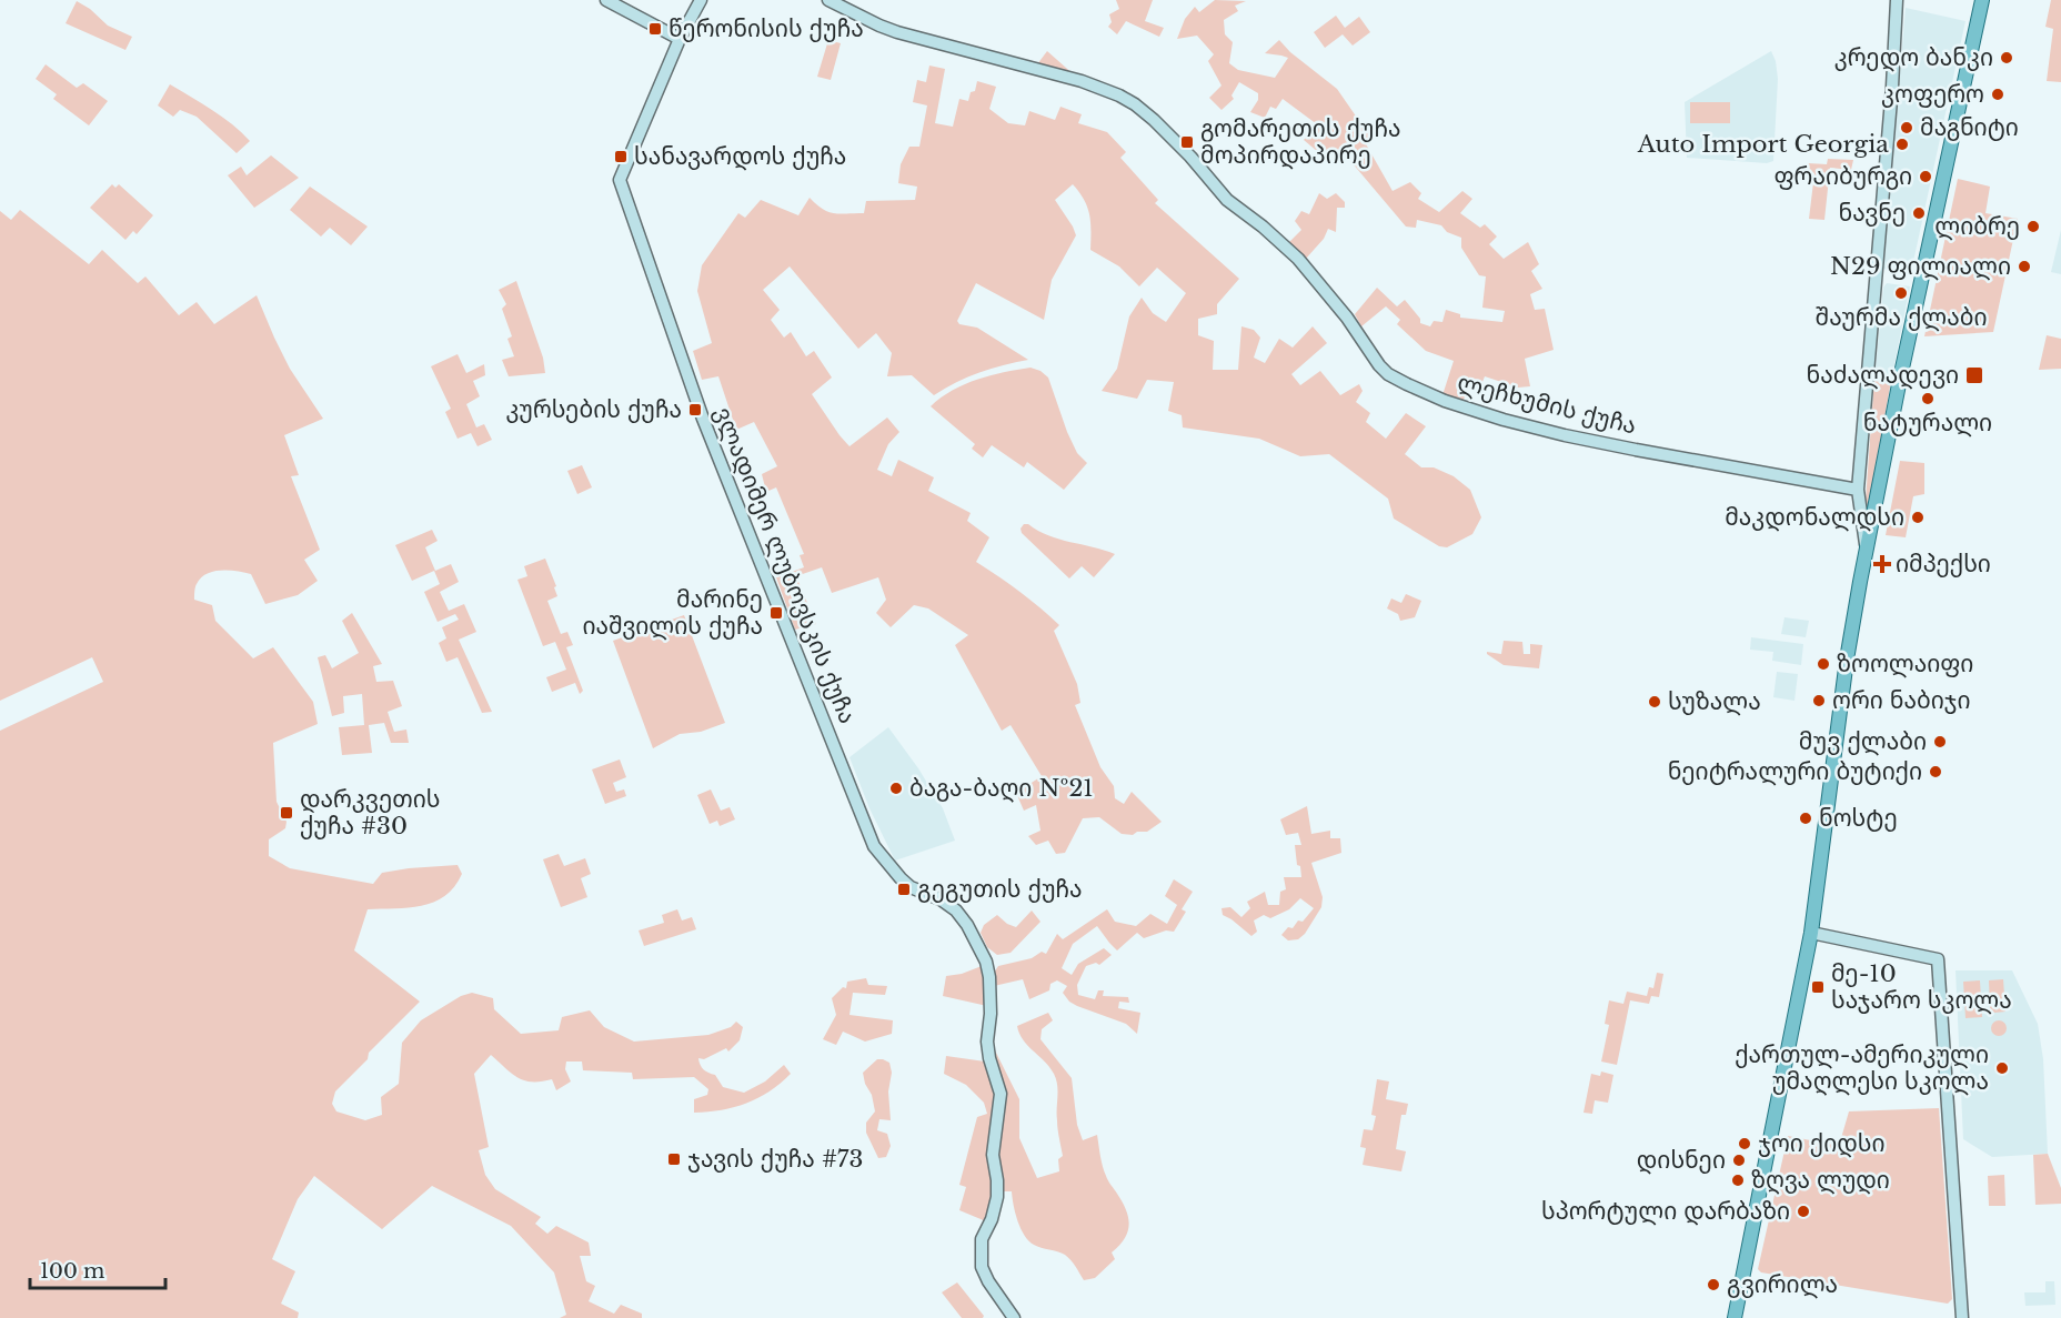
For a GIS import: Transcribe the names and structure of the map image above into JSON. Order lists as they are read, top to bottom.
{
  "streets": {
    "street": ["ლეჩხუმის ქუჩა", "ვლადიმერ ლუბოვსკის ქუჩა"]
  },
  "places": {
    "transit": [
      "წერონისის ქუჩა",
      "გომარეთის ქუჩა მოპირდაპირე",
      "სანავარდოს ქუჩა",
      "ნაძალადევი",
      "კურსების ქუჩა",
      "მარინე იაშვილის ქუჩა",
      "დარკვეთის ქუჩა #30",
      "გეგუთის ქუჩა",
      "მე-10 საჯარო სკოლა",
      "ჯავის ქუჩა #73"
    ],
    "other": [
      "კრედო ბანკი",
      "კოფერო",
      "მაგნიტი",
      "Auto Import Georgia",
      "ფრაიბურგი",
      "ნავნე",
      "ლიბრე",
      "N29 ფილიალი",
      "შაურმა ქლაბი",
      "ნატურალი",
      "მაკდონალდსი",
      "ზოოლაიფი",
      "ორი ნაბიჯი",
      "სუზალა",
      "მუვ ქლაბი",
      "ნეიტრალური ბუტიქი",
      "ბაგა-ბაღი №21",
      "ნოსტე",
      "ქართულ-ამერიკული უმაღლესი სკოლა",
      "ჯოი ქიდსი",
      "დისნეი",
      "ზღვა ლუდი",
      "სპორტული დარბაზი",
      "გვირილა"
    ],
    "health": ["იმპექსი"]
  },
  "scale_bar": "100 m"
}
